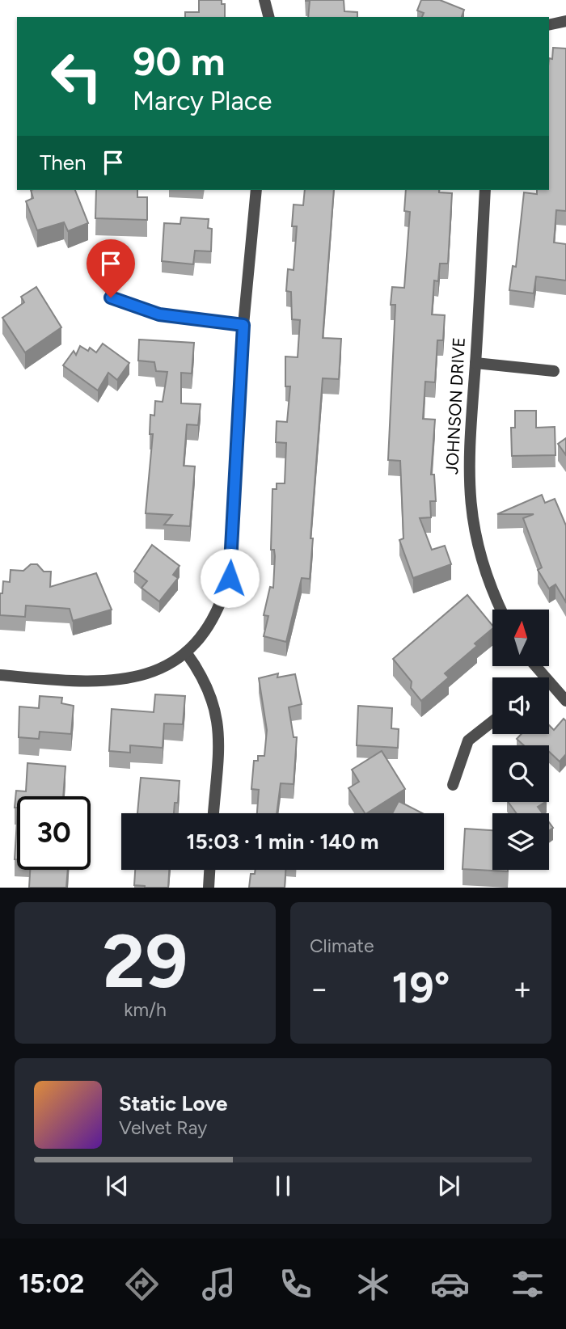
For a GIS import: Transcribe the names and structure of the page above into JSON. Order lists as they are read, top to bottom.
{
  "streets": {
    "street": ["JOHNSON DRIVE"]
  },
  "north": "top",
  "page": {
    "turn": ["90 m", "Marcy Place"],
    "then": "Then",
    "limit": "30",
    "trip": "15:03 · 1 min · 140 m",
    "tile": [
      ["29", "km/h"],
      "Climate"
    ],
    "heat": ["−", "19°", "+"],
    "song": ["Static Love", "Velvet Ray"],
    "tabs": "15:02"
  }
}
